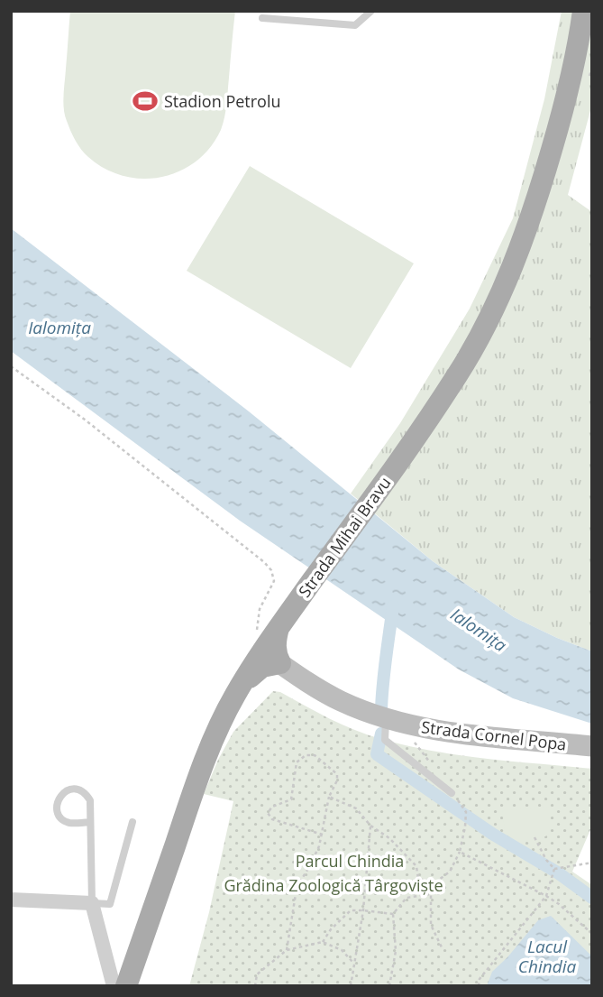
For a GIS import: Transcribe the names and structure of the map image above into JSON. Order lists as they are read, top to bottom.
{
  "streets": {
    "main road": ["Strada Mihai Bravu", "Strada Cornel Popa"]
  },
  "crossings": [
    ["Strada Mihai Bravu", "Strada Cornel Popa"]
  ],
  "water": ["Ialomița", "Lacul Chindia"],
  "parks": ["Parcul Chindia", "Grădina Zoologică Târgoviște"],
  "places": {
    "sports": ["Stadion Petrolu"]
  }
}
